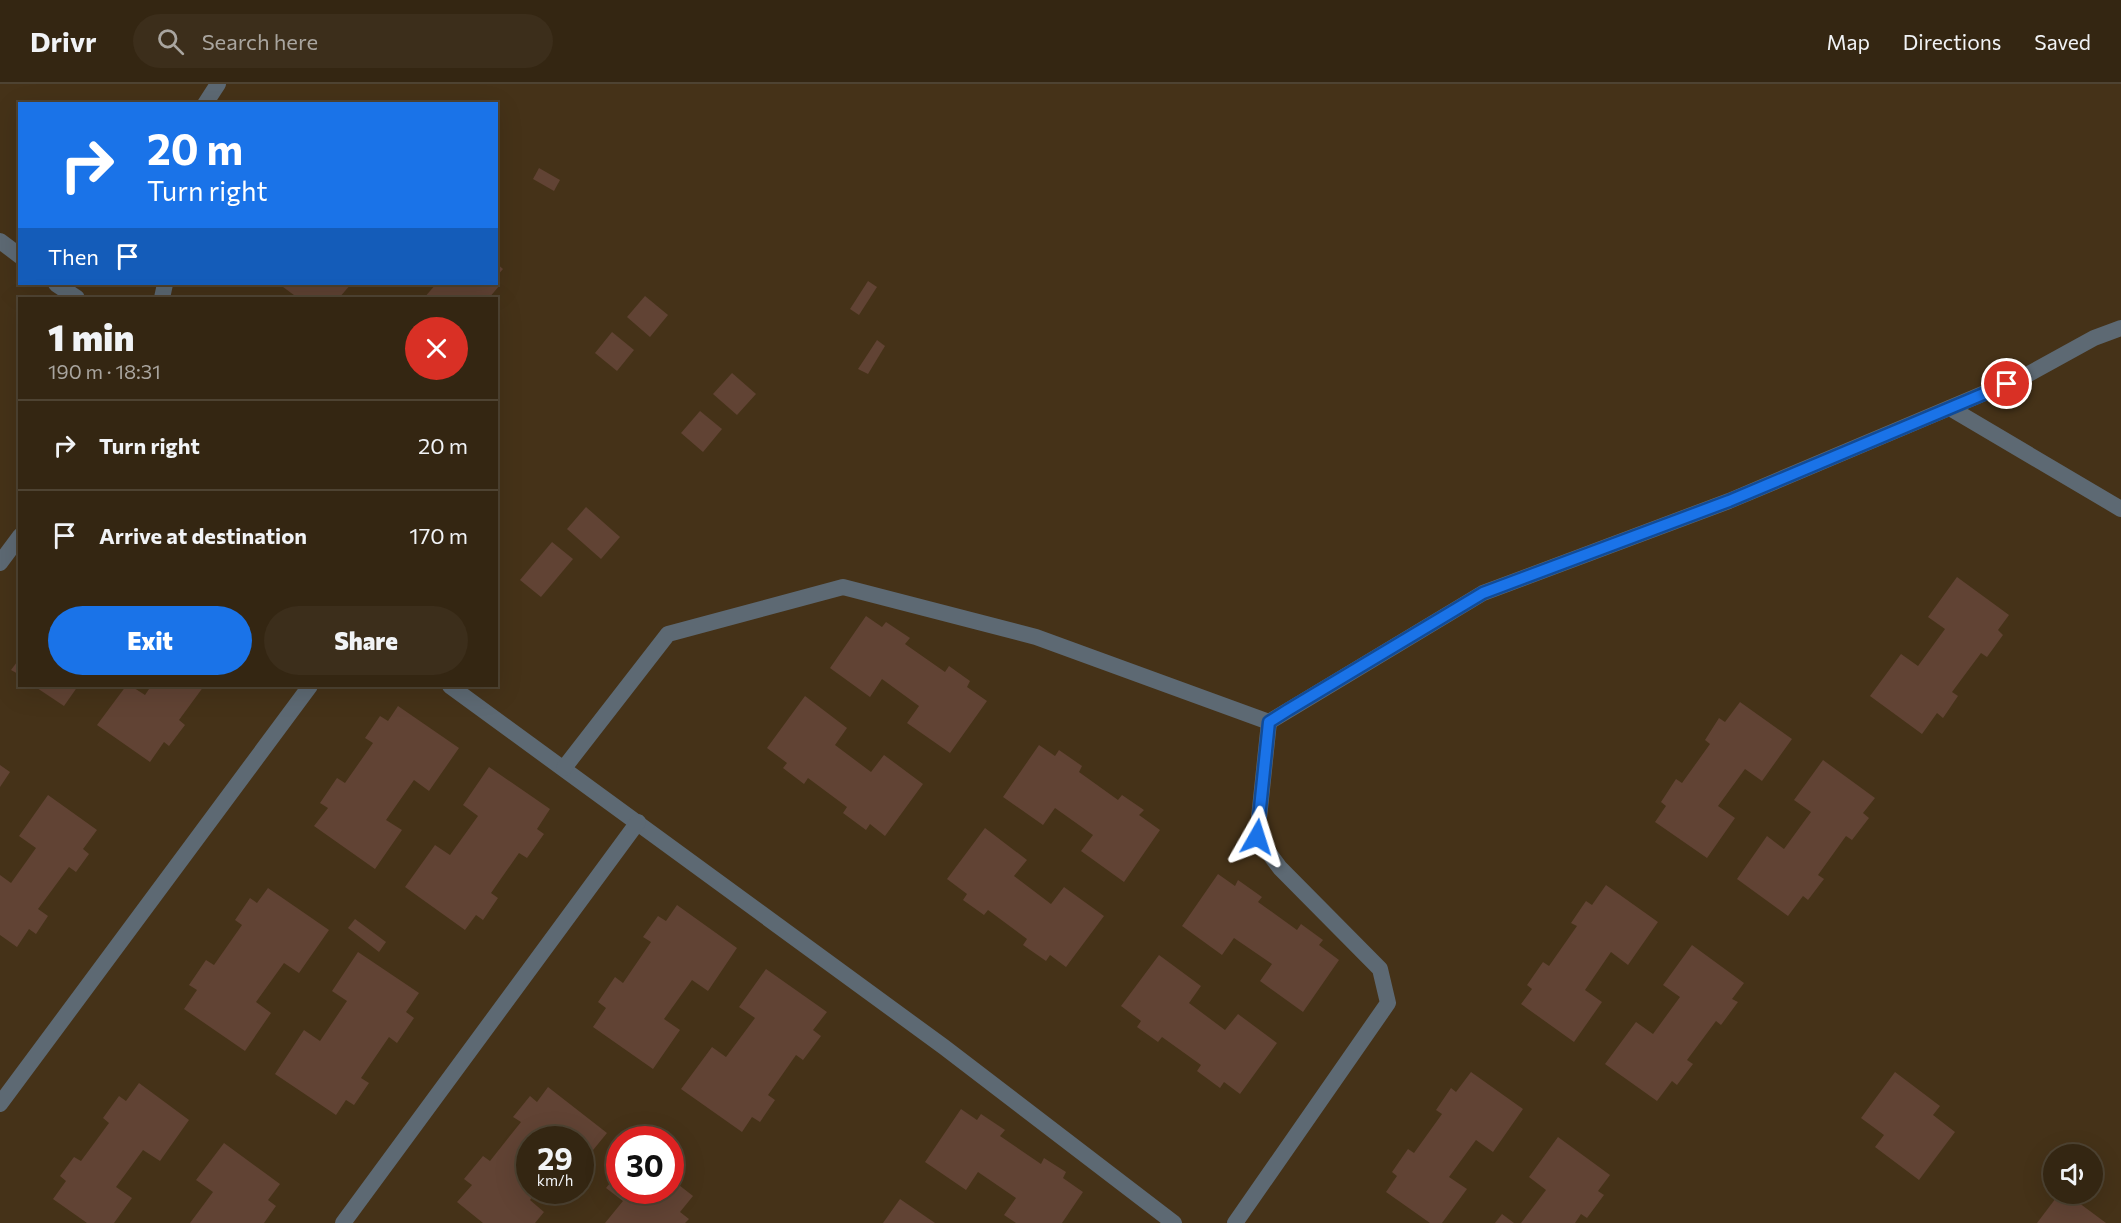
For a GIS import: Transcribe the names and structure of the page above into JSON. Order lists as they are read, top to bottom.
{
  "page": {
    "header": "Drivr",
    "search": "Search here",
    "nav": ["Map", "Directions", "Saved"],
    "turn": ["20 m", "Turn right"],
    "then": "Then",
    "heading": ["1 min", "190 m · 18:31"],
    "list": [
      {
        "name": "Turn right",
        "value": "20 m"
      },
      {
        "name": "Arrive at destination",
        "value": "170 m"
      }
    ],
    "buttons": ["Exit", "Share"],
    "speed": "29 km/h",
    "limit": "30"
  }
}
